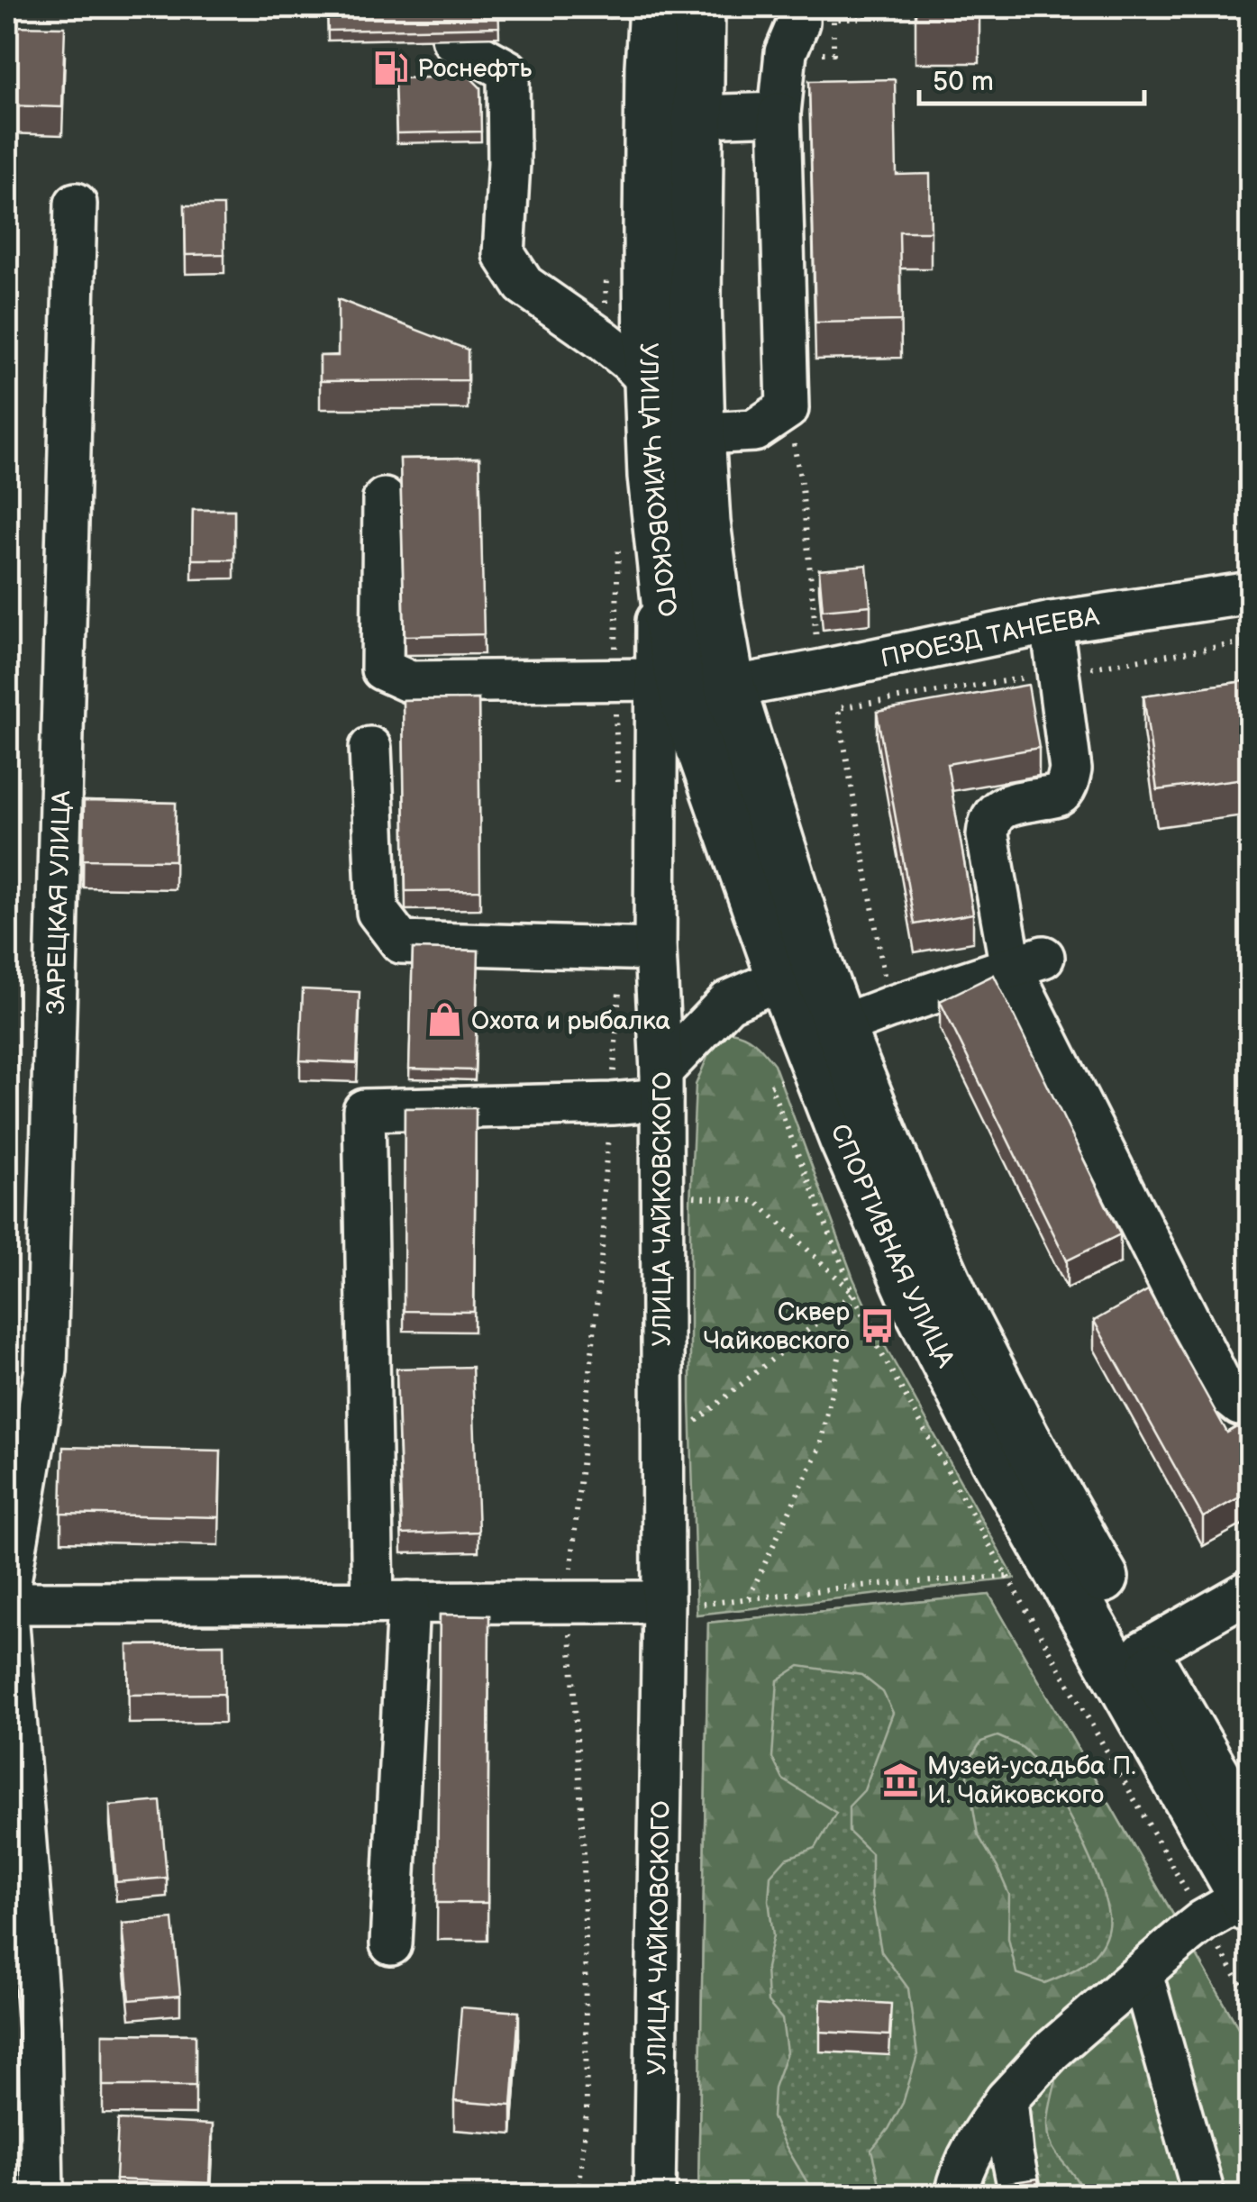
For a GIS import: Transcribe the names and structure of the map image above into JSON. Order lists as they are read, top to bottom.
{
  "streets": {
    "highway": ["УЛИЦА ЧАЙКОВСКОГО", "СПОРТИВНАЯ УЛИЦА"],
    "street": ["ПРОЕЗД ТАНЕЕВА", "ЗАРЕЦКАЯ УЛИЦА"]
  },
  "crossings": [
    ["УЛИЦА ЧАЙКОВСКОГО", "ПРОЕЗД ТАНЕЕВА"],
    ["УЛИЦА ЧАЙКОВСКОГО", "СПОРТИВНАЯ УЛИЦА"],
    ["ПРОЕЗД ТАНЕЕВА", "СПОРТИВНАЯ УЛИЦА"]
  ],
  "places": {
    "fuel station": ["Роснефть"],
    "shop": ["Охота и рыбалка"],
    "bus stop": ["Сквер Чайковского"],
    "museum": ["Музей-усадьба П. И. Чайковского"]
  },
  "scale_bar": "50 m"
}
